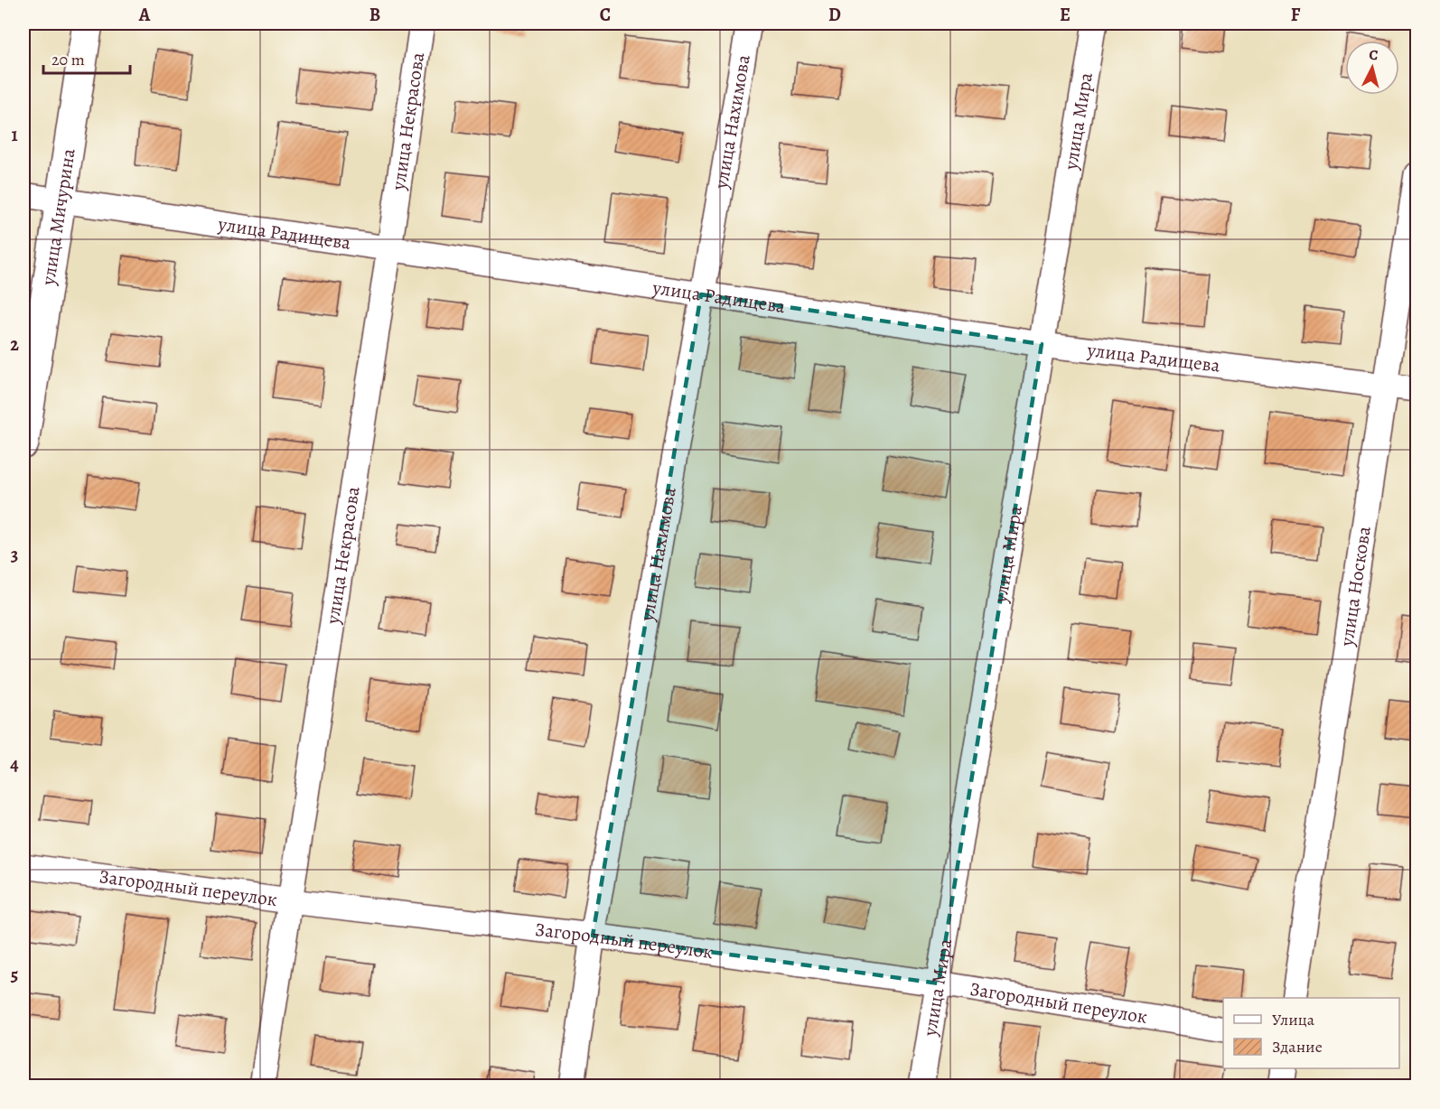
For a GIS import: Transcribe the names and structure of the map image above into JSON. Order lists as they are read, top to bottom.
{
  "streets": {
    "street": [
      "улица Некрасова",
      "улица Нахимова",
      "улица Мира",
      "улица Мичурина",
      "улица Радищева",
      "улица Носкова",
      "Загородный переулок"
    ]
  },
  "crossings": [
    ["улица Некрасова", "улица Радищева"],
    ["улица Некрасова", "Загородный переулок"],
    ["улица Нахимова", "улица Радищева"],
    ["улица Нахимова", "Загородный переулок"],
    ["улица Мира", "улица Радищева"],
    ["улица Мира", "Загородный переулок"],
    ["улица Мичурина", "улица Радищева"],
    ["улица Радищева", "улица Носкова"]
  ],
  "legend": ["Улица", "Здание"],
  "scale_bar": "20 m",
  "north": "top",
  "grid": {
    "columns": [
      "A",
      "B",
      "C",
      "D",
      "E",
      "F"
    ],
    "rows": [
      "1",
      "2",
      "3",
      "4",
      "5"
    ]
  }
}
